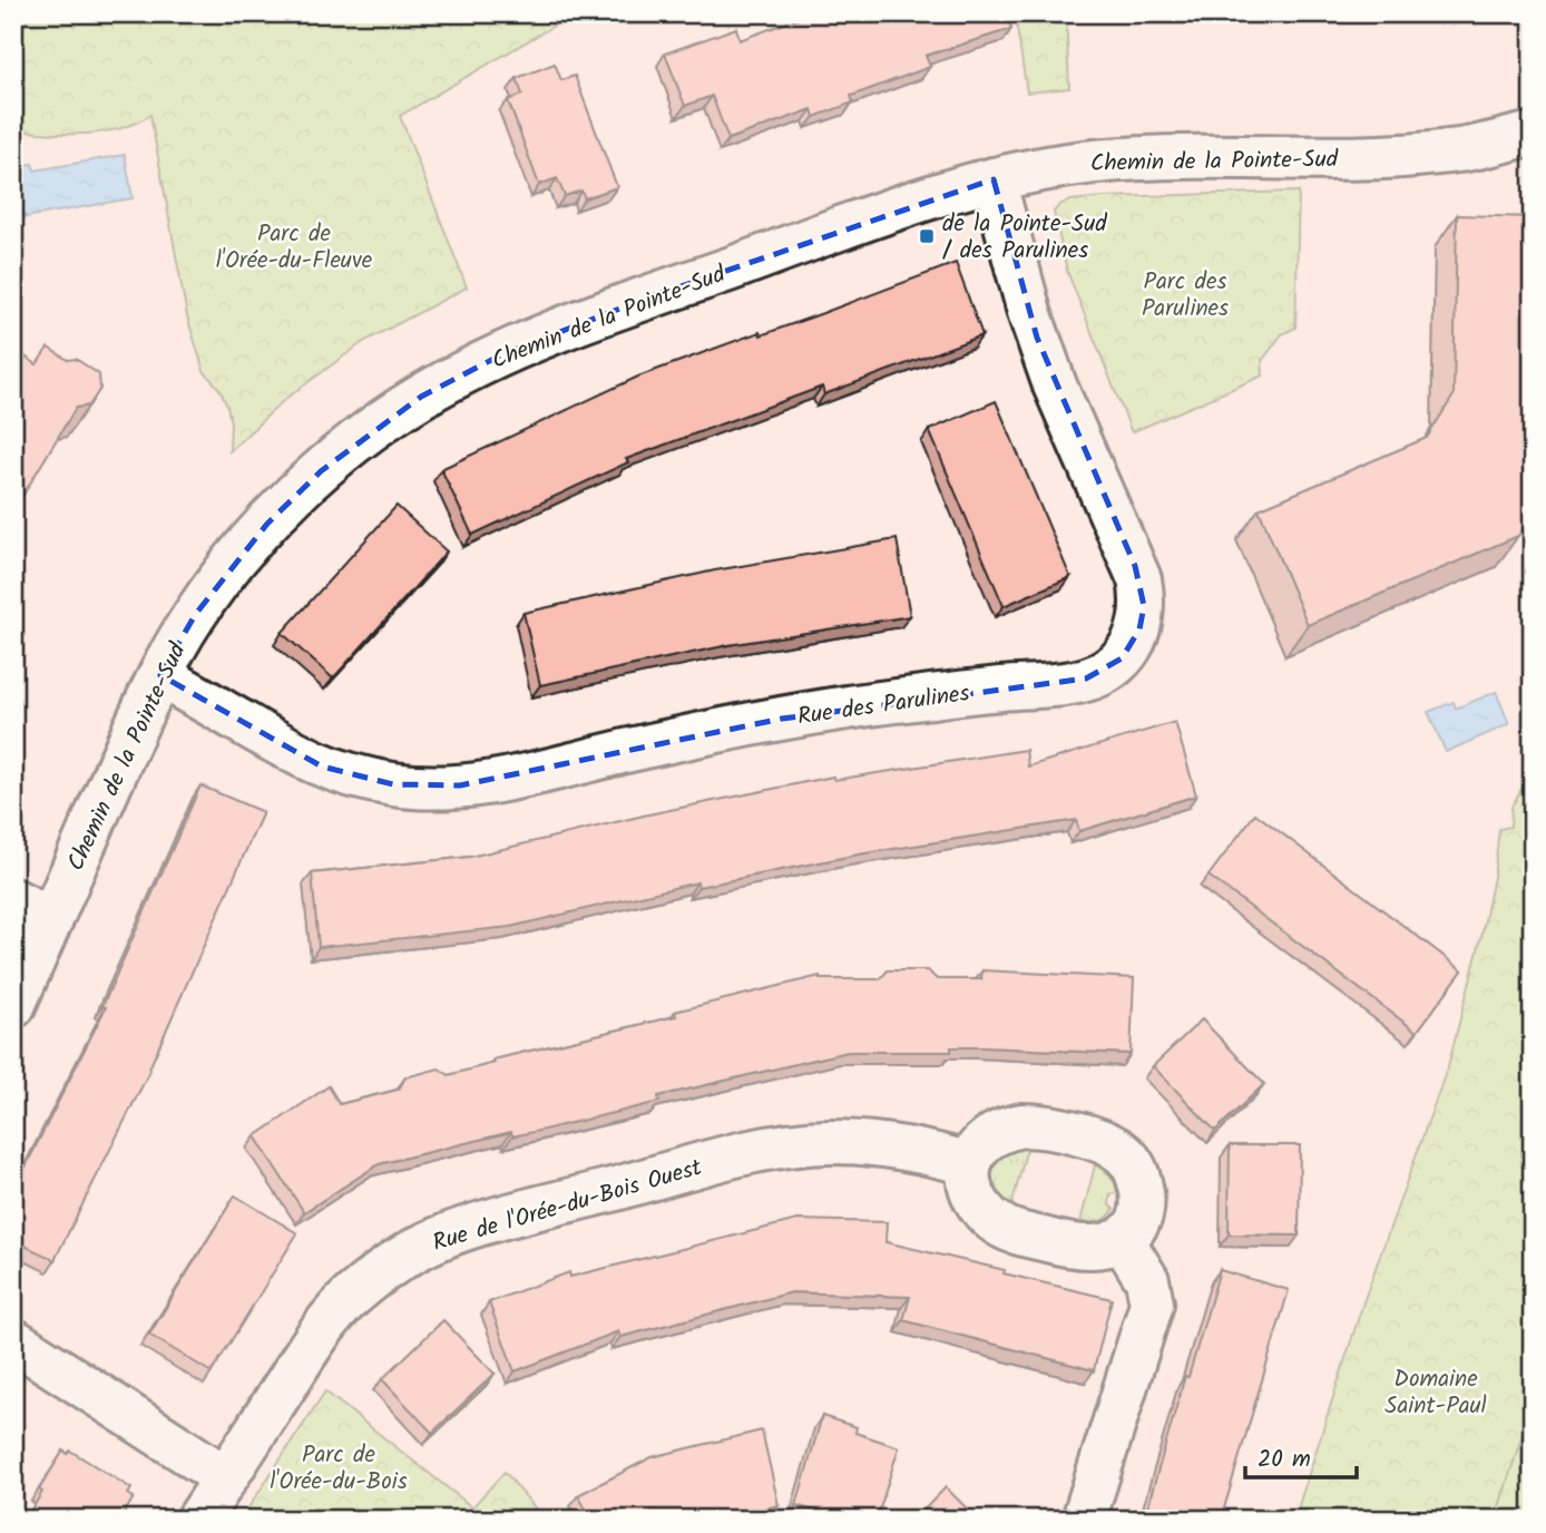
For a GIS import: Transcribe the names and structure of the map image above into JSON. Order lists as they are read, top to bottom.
{
  "streets": {
    "street": ["Chemin de la Pointe-Sud", "Rue des Parulines", "Rue de l'Orée-du-Bois Ouest"]
  },
  "crossings": [
    ["Chemin de la Pointe-Sud", "Rue des Parulines"]
  ],
  "parks": [
    "Parc de l'Orée-du-Fleuve",
    "Parc des Parulines",
    "Domaine Saint-Paul",
    "Parc de l'Orée-du-Bois"
  ],
  "places": {
    "transit": ["de la Pointe-Sud / des Parulines"]
  },
  "scale_bar": "20 m"
}
